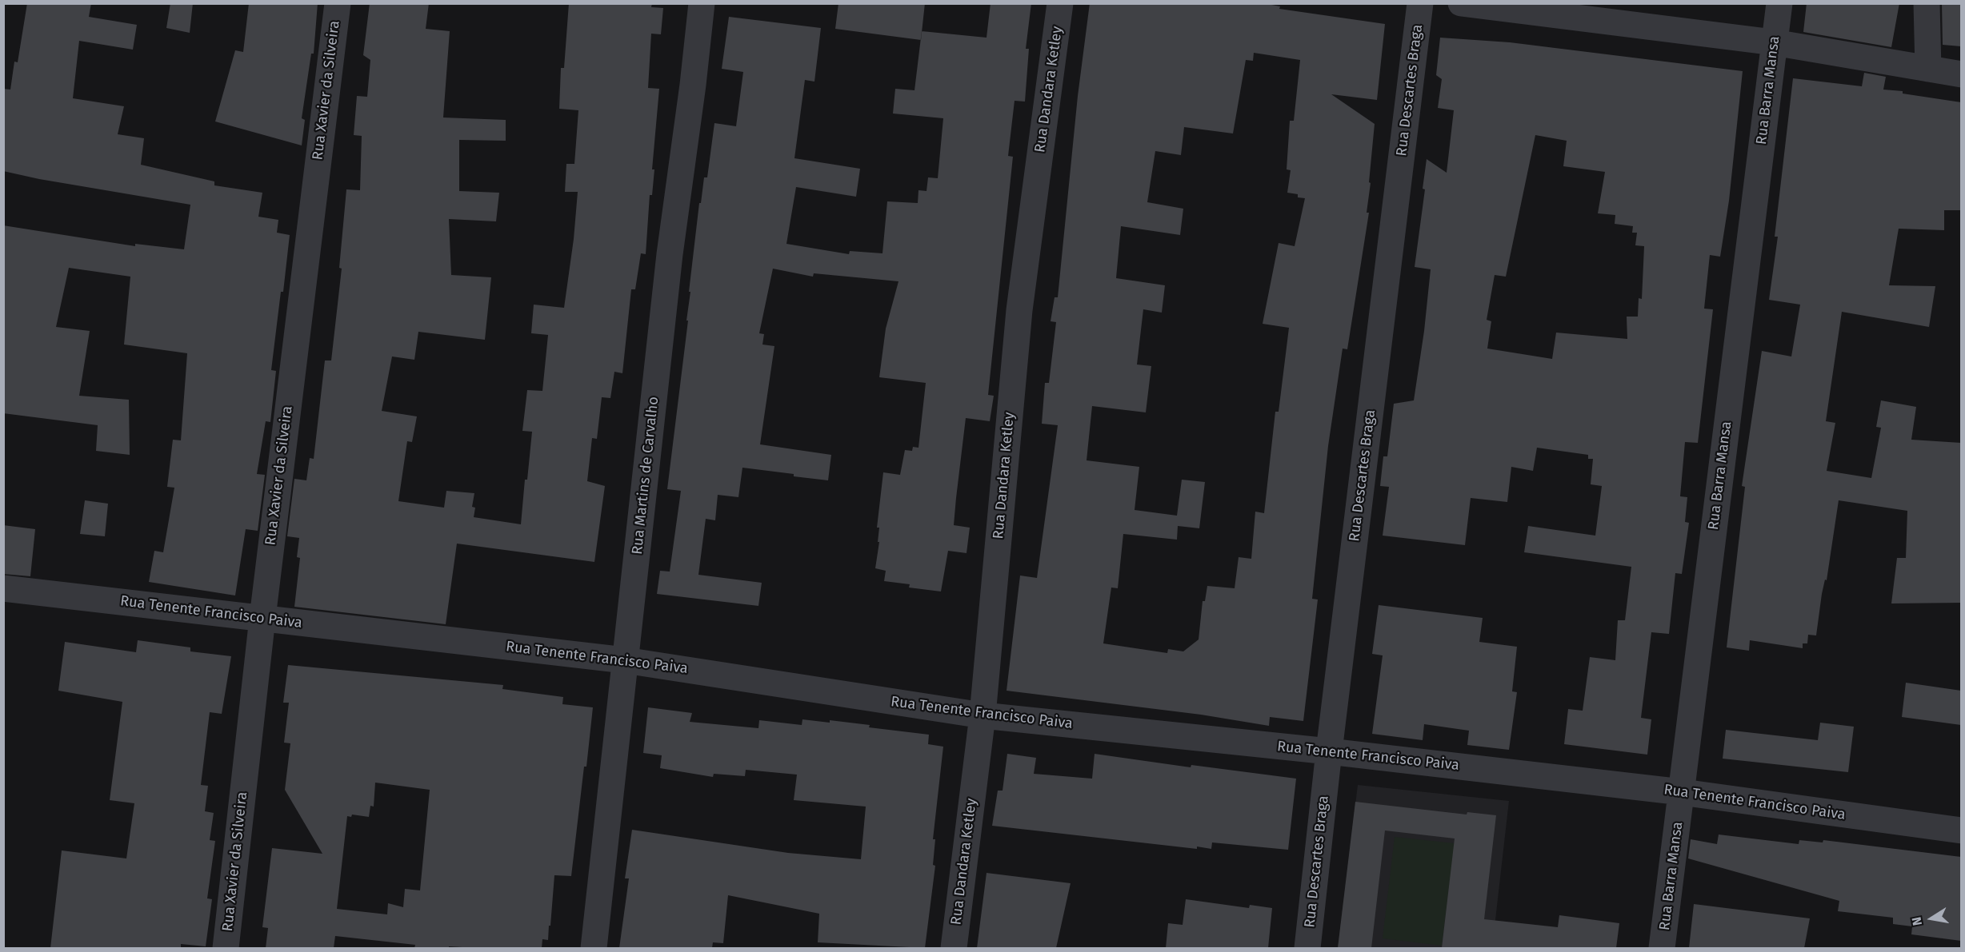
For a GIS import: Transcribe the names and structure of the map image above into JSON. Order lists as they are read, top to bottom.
{
  "streets": {
    "street": [
      "Rua Dandara Ketley",
      "Rua Xavier da Silveira",
      "Rua Descartes Braga",
      "Rua Barra Mansa",
      "Rua Martins de Carvalho",
      "Rua Tenente Francisco Paiva"
    ]
  },
  "crossings": [
    ["Rua Dandara Ketley", "Rua Tenente Francisco Paiva"],
    ["Rua Xavier da Silveira", "Rua Tenente Francisco Paiva"],
    ["Rua Descartes Braga", "Rua Tenente Francisco Paiva"],
    ["Rua Barra Mansa", "Rua Tenente Francisco Paiva"],
    ["Rua Martins de Carvalho", "Rua Tenente Francisco Paiva"]
  ],
  "north": "left"
}
